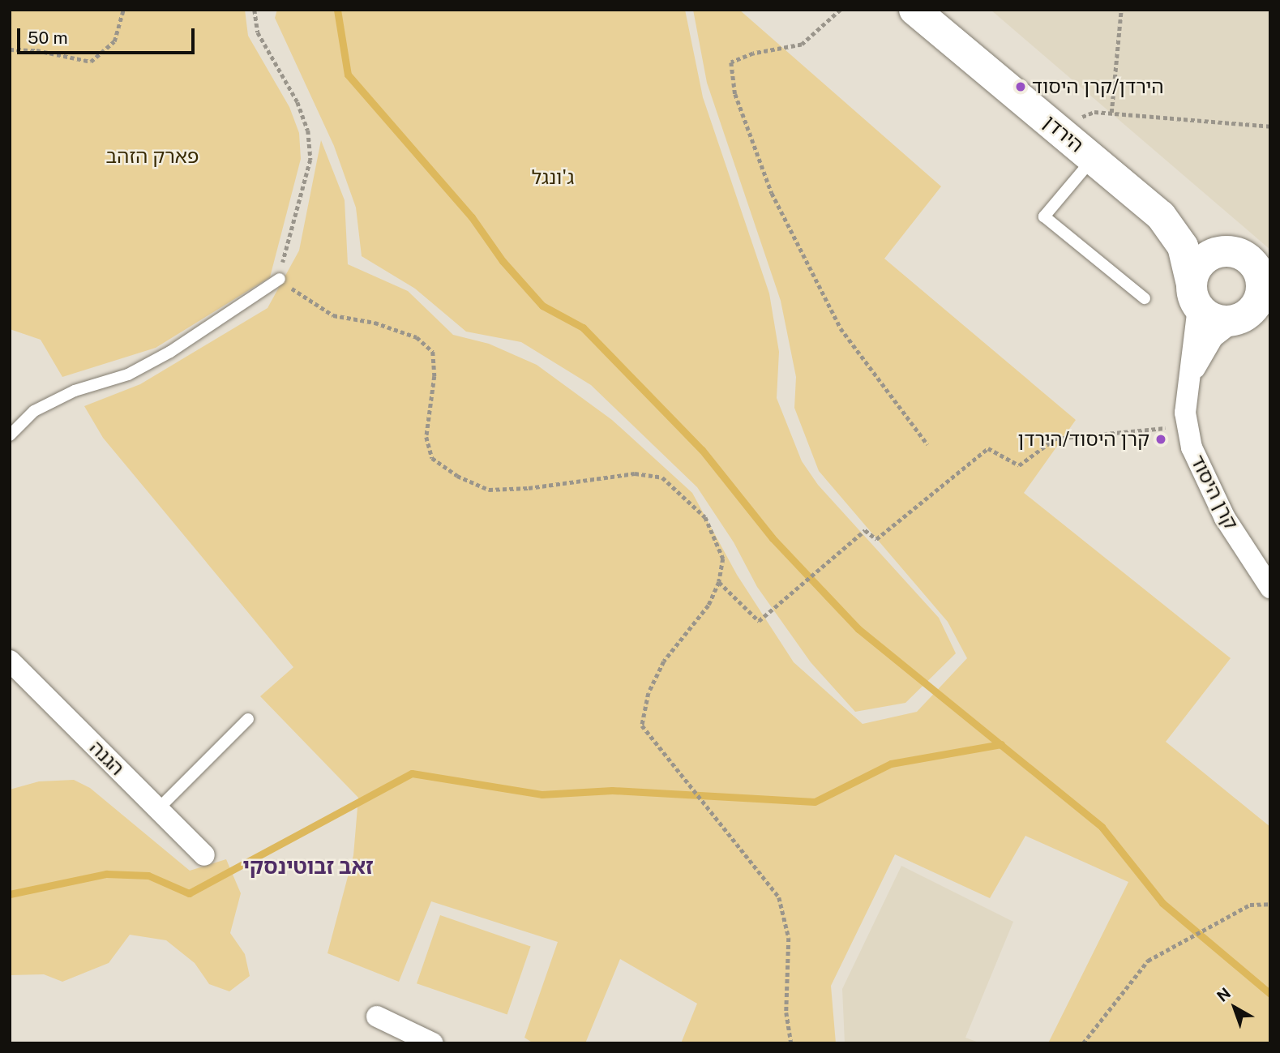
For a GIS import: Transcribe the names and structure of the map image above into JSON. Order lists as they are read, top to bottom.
{
  "streets": {
    "street": ["הירדן", "קרן היסוד", "הגנה"]
  },
  "crossings": [
    ["הירדן", "קרן היסוד"]
  ],
  "districts": ["זאב זבוטינסקי"],
  "parks": ["פארק הזהב", "ג'ונגל"],
  "places": ["הירדן/קרן היסוד", "קרן היסוד/הירדן"],
  "scale_bar": "50 m",
  "north": "top left"
}
